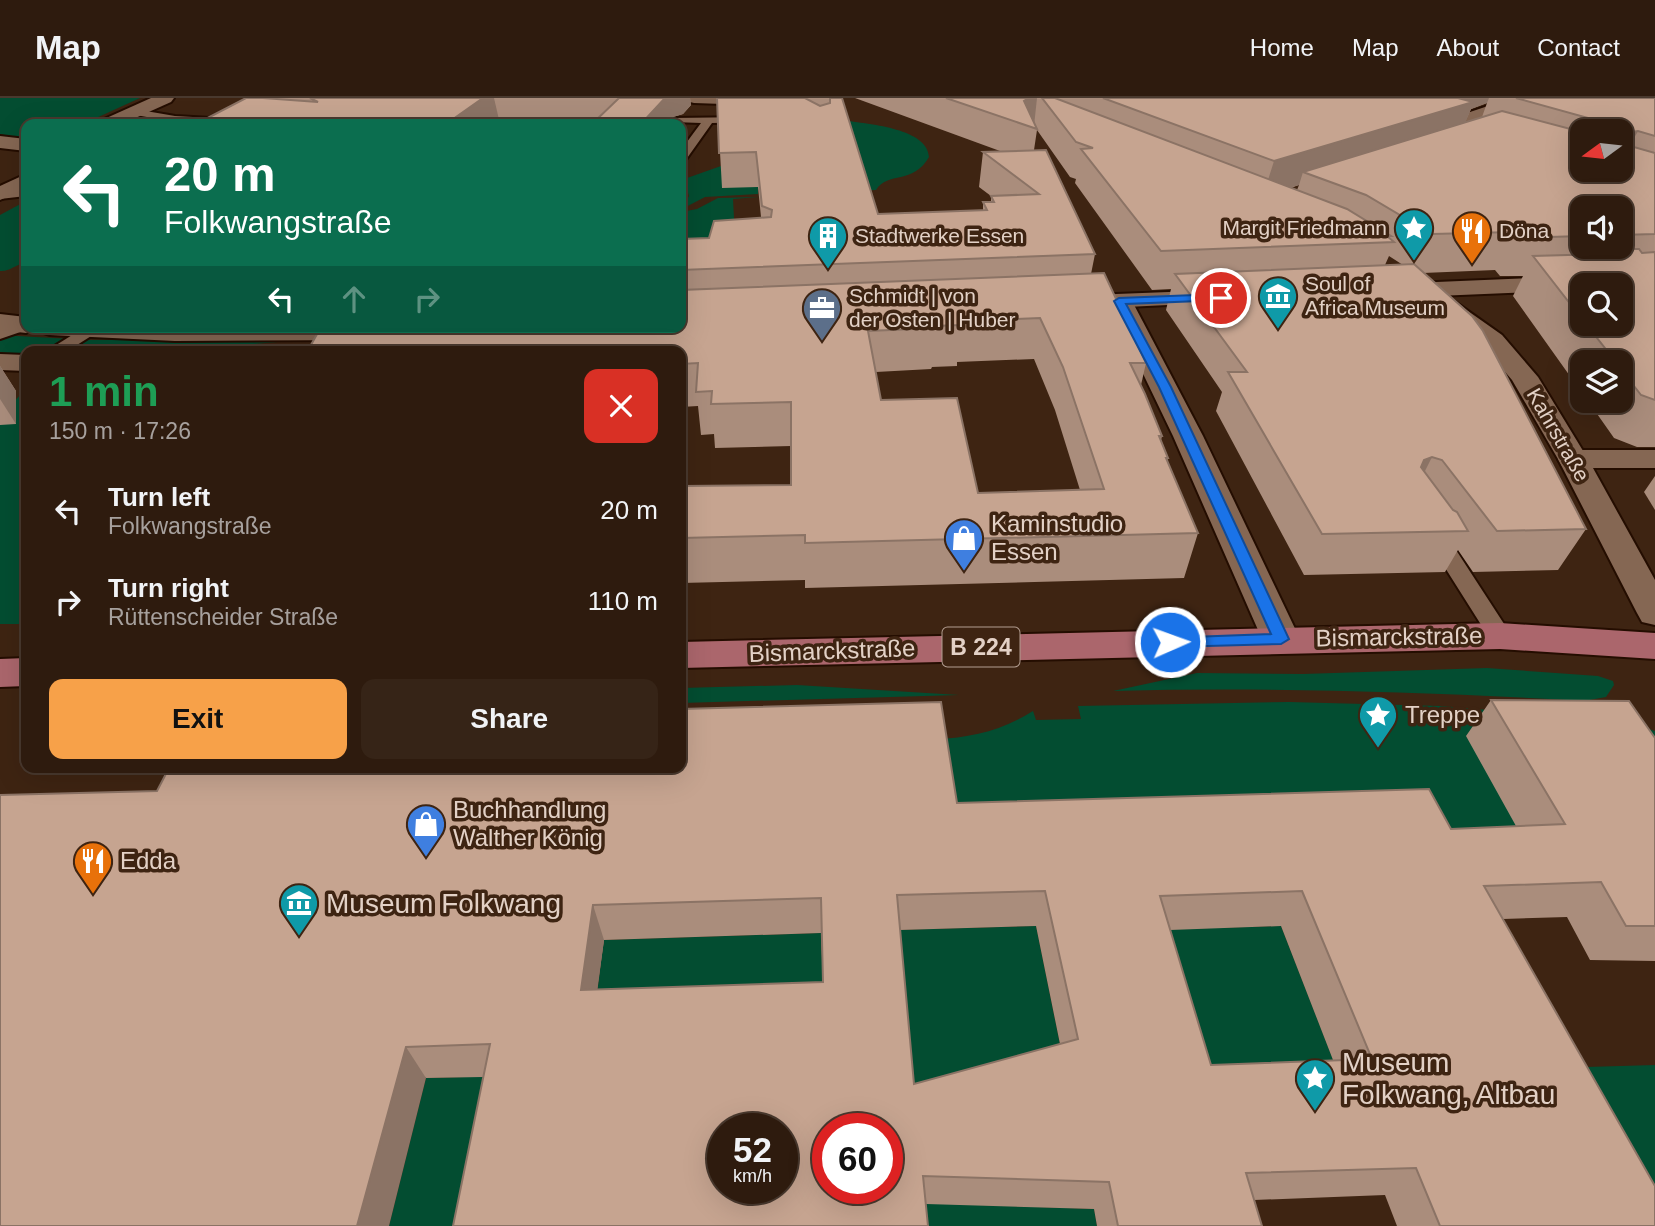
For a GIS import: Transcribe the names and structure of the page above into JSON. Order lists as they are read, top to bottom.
{
  "streets": {
    "main road": ["Bismarckstraße", "B 224"],
    "street": ["Kahrstraße"]
  },
  "places": {
    "place": ["Margit Friedmann", "Treppe", "Museum Folkwang, Altbau"],
    "restaurant": ["Döna", "Edda"],
    "building": ["Stadtwerke Essen"],
    "museum": ["Soul of Africa Museum", "Museum Folkwang"],
    "office": ["Schmidt | von der Osten | Huber"],
    "shop": ["Kaminstudio Essen", "Buchhandlung Walther König"]
  },
  "north": "left",
  "page": {
    "header": "Map",
    "nav": [
      "Home",
      "Map",
      "About",
      "Contact"
    ],
    "turn": ["20 m", "Folkwangstraße"],
    "heading": ["1 min", "150 m · 17:26"],
    "list": [
      {
        "name": "Turn left",
        "note": "Folkwangstraße",
        "value": "20 m"
      },
      {
        "name": "Turn right",
        "note": "Rüttenscheider Straße",
        "value": "110 m"
      }
    ],
    "buttons": ["Exit", "Share"],
    "speed": "52 km/h",
    "limit": "60"
  }
}
